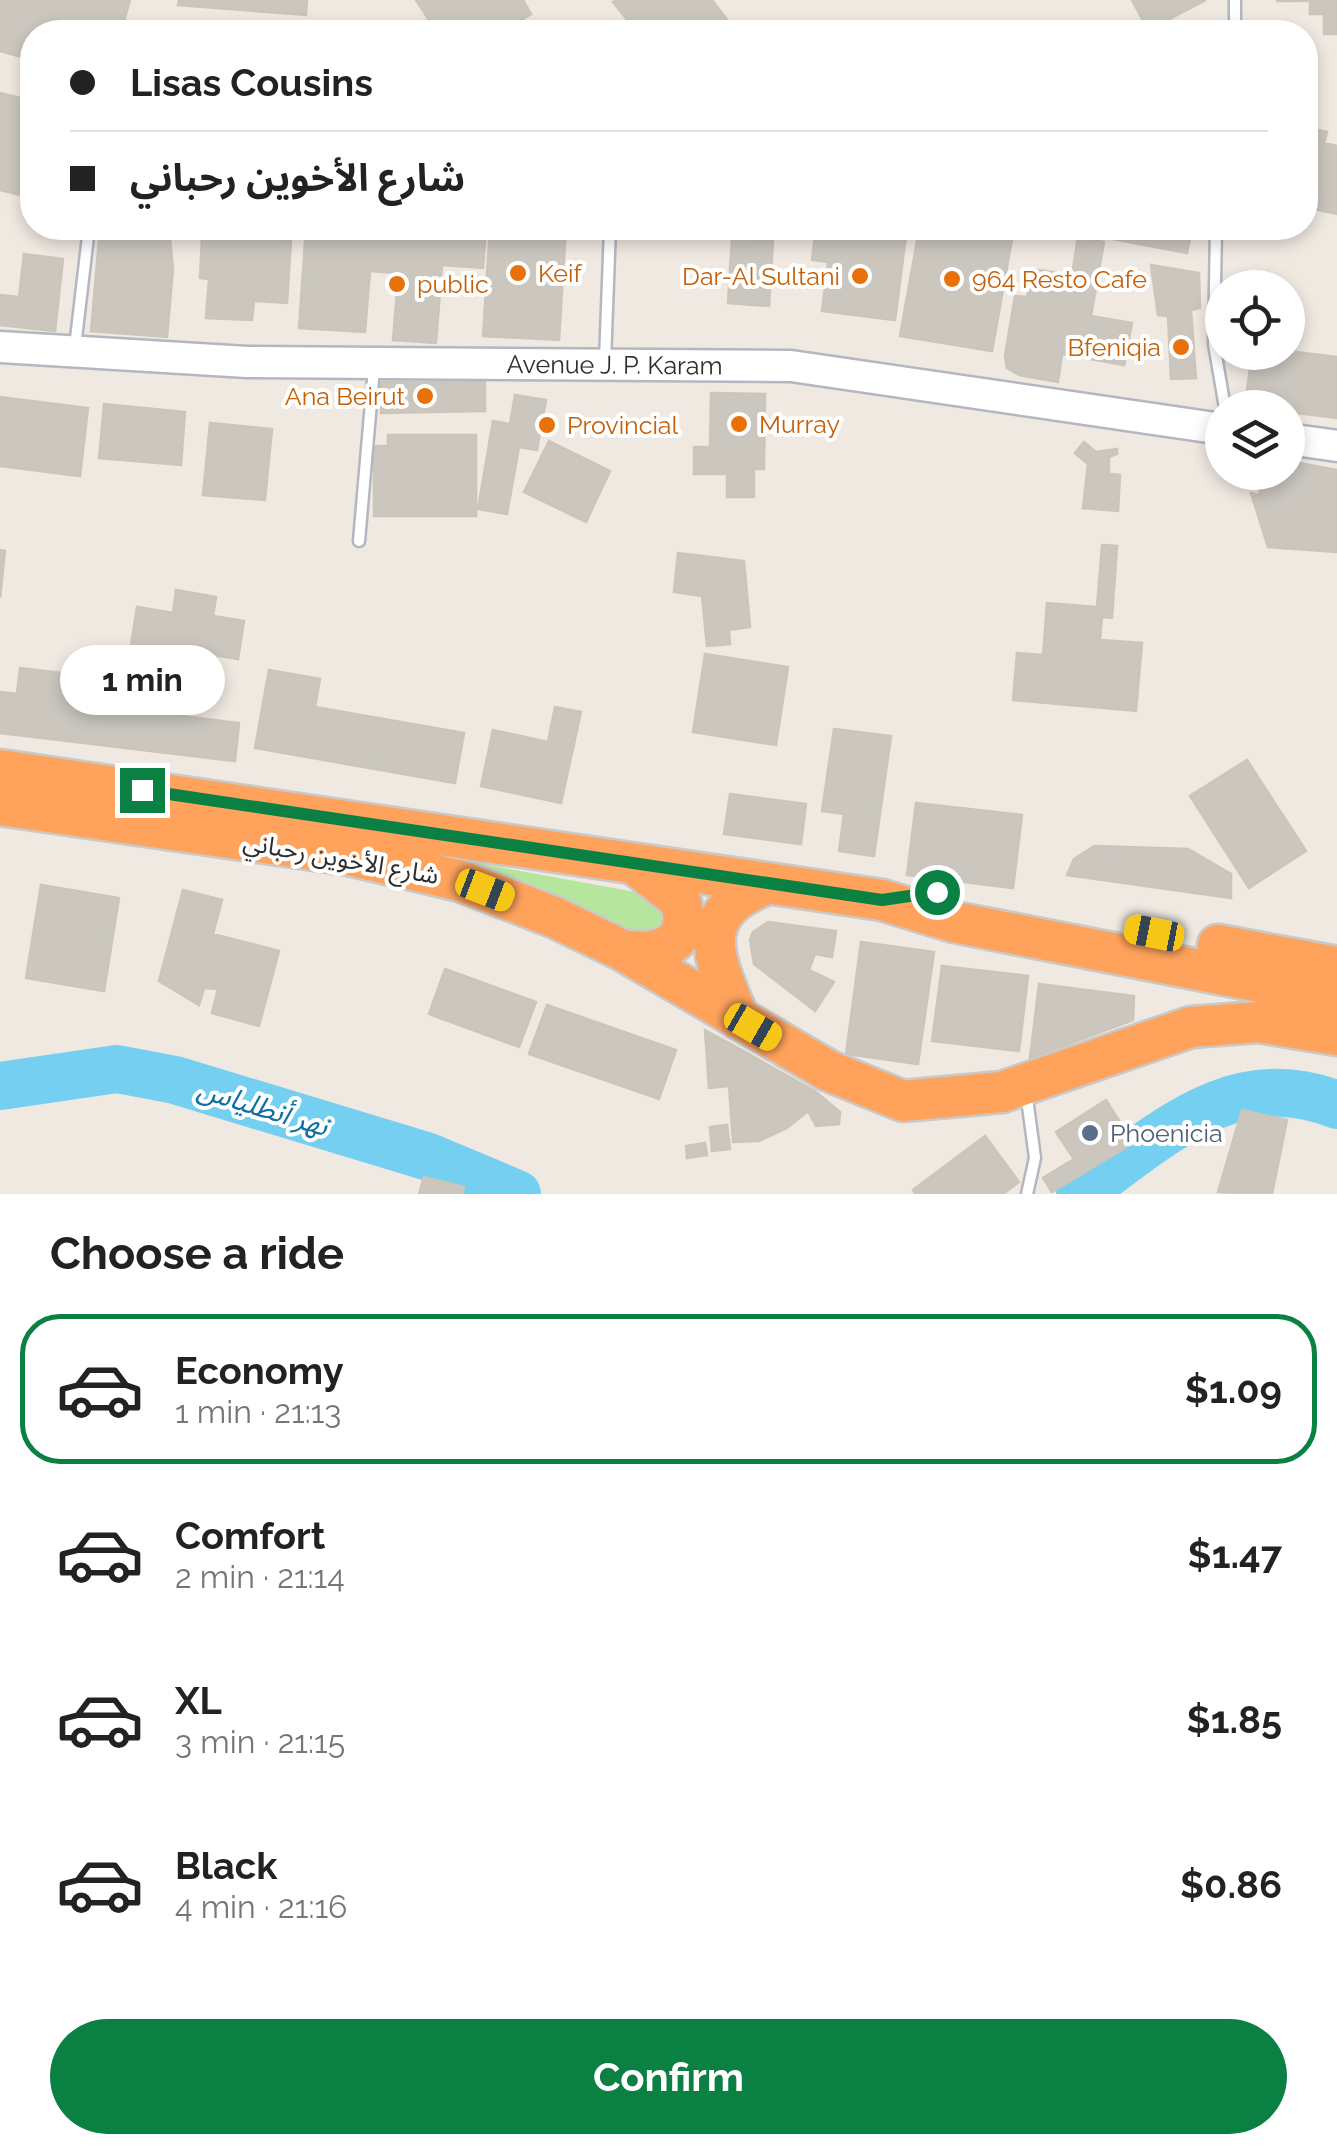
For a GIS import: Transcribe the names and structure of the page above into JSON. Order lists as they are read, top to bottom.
{
  "streets": {
    "highway": ["شارع الأخوين رحباني"],
    "street": ["Avenue J. P. Karam"]
  },
  "water": ["نهر أنطلياس"],
  "places": [
    "Keif",
    "Dar-Al Sultani",
    "964 Resto Cafe",
    "public",
    "Bfeniqia",
    "Ana Beirut",
    "Murray",
    "Provincial",
    "Phoenicia"
  ],
  "page": {
    "banner": ["Lisas Cousins", "شارع الأخوين رحباني"],
    "bubble": "1 min",
    "heading": "Choose a ride",
    "list": [
      {
        "name": "Economy",
        "note": "1 min · 21:13",
        "value": "$1.09"
      },
      {
        "name": "Comfort",
        "note": "2 min · 21:14",
        "value": "$1.47"
      },
      {
        "name": "XL",
        "note": "3 min · 21:15",
        "value": "$1.85"
      },
      {
        "name": "Black",
        "note": "4 min · 21:16",
        "value": "$0.86"
      }
    ],
    "buttons": "Confirm"
  }
}
